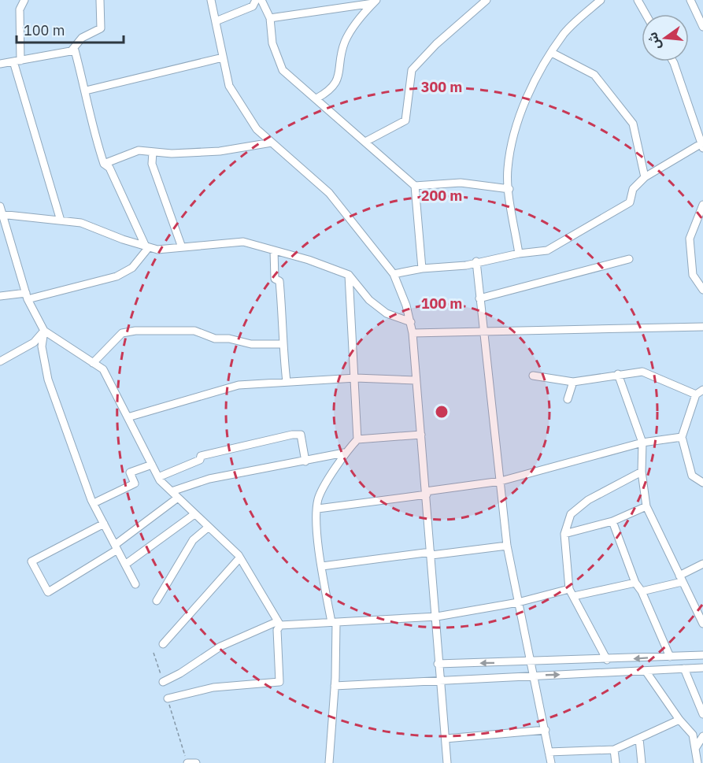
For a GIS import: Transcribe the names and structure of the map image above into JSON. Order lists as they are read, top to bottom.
{
  "scale_bar": "100 m",
  "north": "left",
  "rings": ["300 m", "200 m", "100 m"]
}
